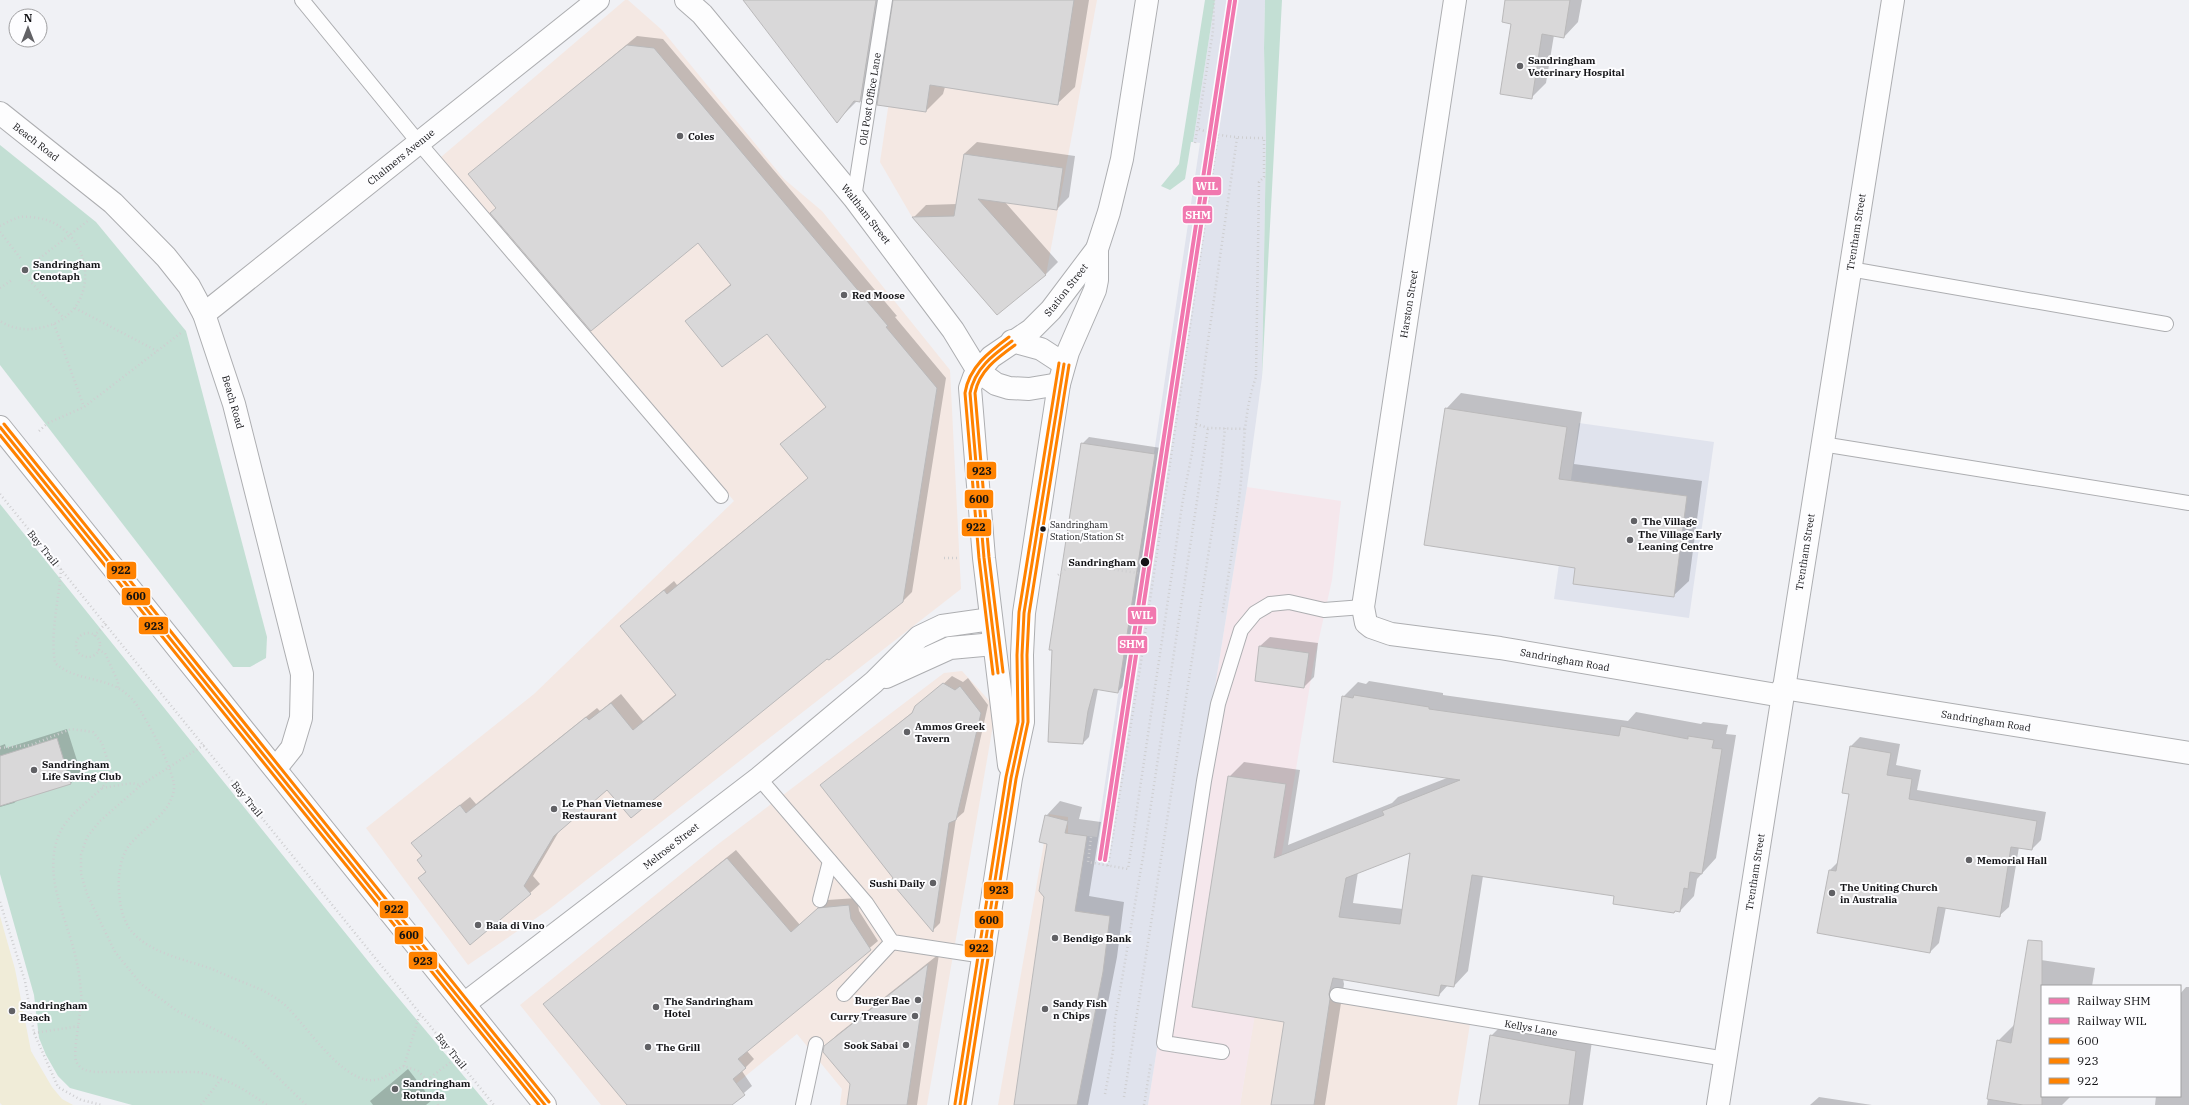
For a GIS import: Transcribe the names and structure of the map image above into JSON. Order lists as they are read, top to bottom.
{
  "streets": {
    "street": [
      "Beach Road",
      "Chalmers Avenue",
      "Waltham Street",
      "Trentham Street",
      "Station Street",
      "Harston Street",
      "Sandringham Road",
      "Melrose Street"
    ],
    "lane": ["Old Post Office Lane", "Kellys Lane"],
    "path": ["Bay Trail"]
  },
  "crossings": [
    ["Old Post Office Lane", "Waltham Street"],
    ["Beach Road", "Chalmers Avenue"],
    ["Waltham Street", "Station Street"],
    ["Trentham Street", "Sandringham Road"],
    ["Trentham Street", "Kellys Lane"],
    ["Station Street", "Melrose Street"],
    ["Harston Street", "Sandringham Road"]
  ],
  "places": [
    "Sandringham Veterinary Hospital",
    "Coles",
    "Sandringham Cenotaph",
    "Red Moose",
    "The Village",
    "Sandringham Station/Station St",
    "The Village Early Leaning Centre",
    "Sandringham",
    "Ammos Greek Tavern",
    "Sandringham Life Saving Club",
    "Le Phan Vietnamese Restaurant",
    "Memorial Hall",
    "Sushi Daily",
    "The Uniting Church in Australia",
    "Baia di Vino",
    "Bendigo Bank",
    "Burger Bae",
    "The Sandringham Hotel",
    "Sandy Fish n Chips",
    "Sandringham Beach",
    "Curry Treasure",
    "Sook Sabai",
    "The Grill",
    "Sandringham Rotunda"
  ],
  "lines": [
    "rail line SHM",
    "rail line WIL",
    "transit line 922",
    "transit line 600",
    "transit line 923"
  ],
  "legend": [
    "Railway SHM",
    "Railway WIL",
    "600",
    "923",
    "922"
  ],
  "north": "top"
}
